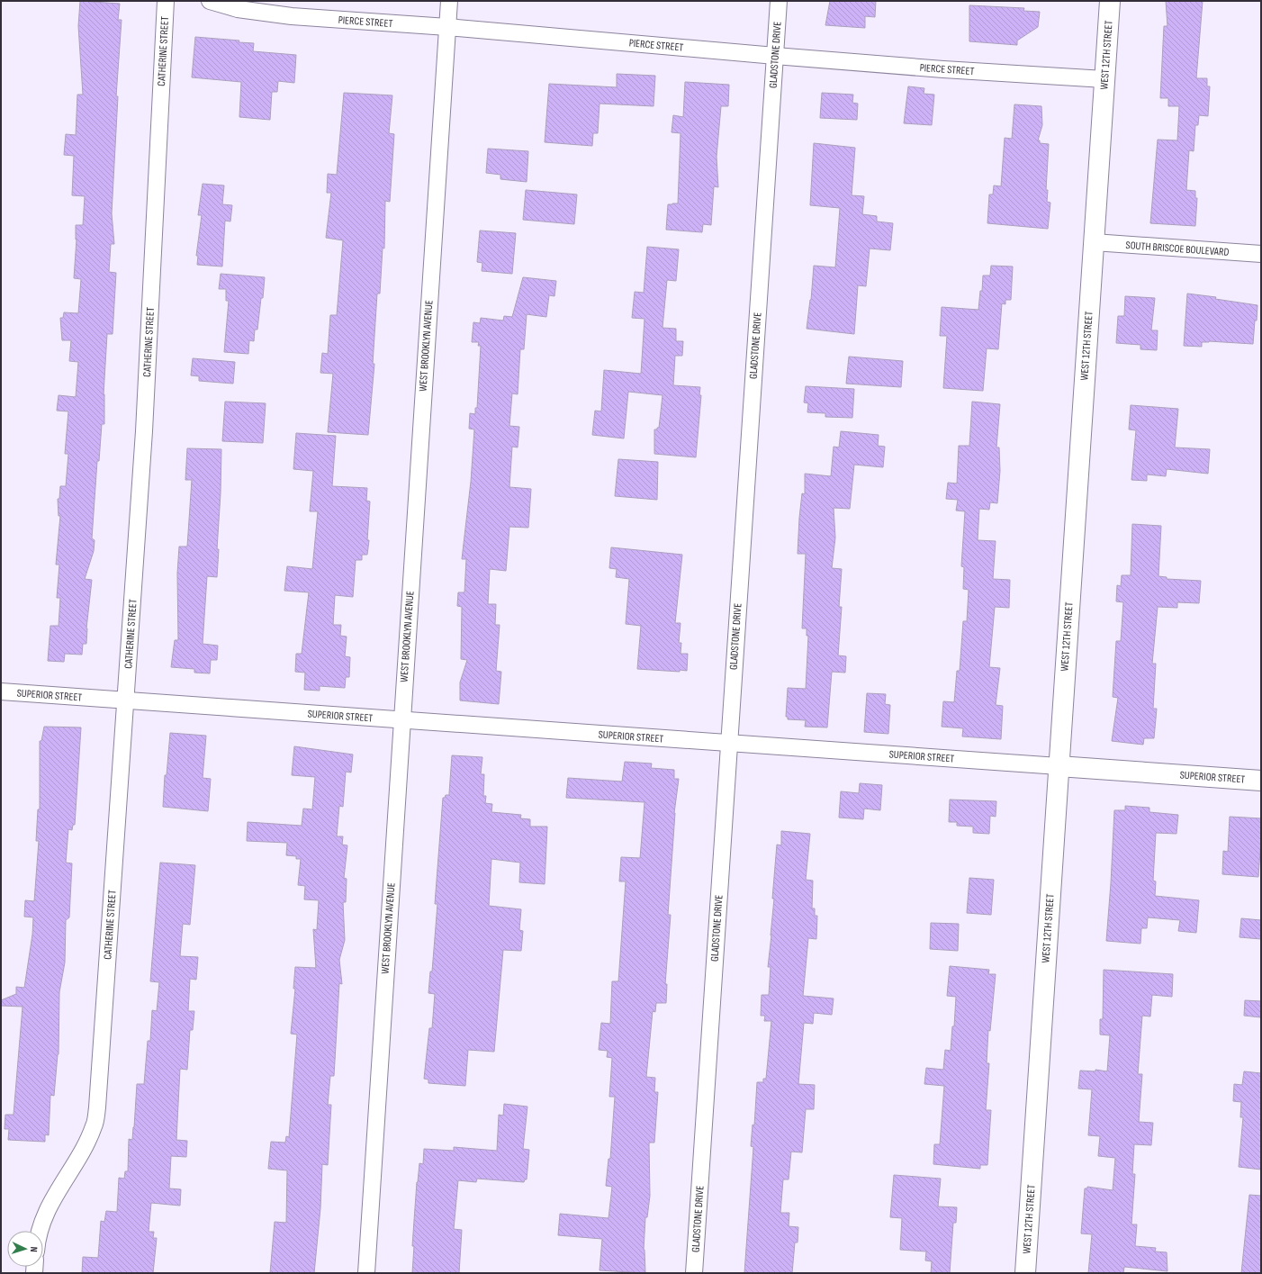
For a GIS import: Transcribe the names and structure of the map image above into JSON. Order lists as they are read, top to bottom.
{
  "streets": {
    "street": [
      "PIERCE STREET",
      "CATHERINE STREET",
      "GLADSTONE DRIVE",
      "WEST 12TH STREET",
      "SOUTH BRISCOE BOULEVARD",
      "WEST BROOKLYN AVENUE",
      "SUPERIOR STREET"
    ]
  },
  "crossings": [
    ["PIERCE STREET", "GLADSTONE DRIVE"],
    ["PIERCE STREET", "WEST 12TH STREET"],
    ["PIERCE STREET", "WEST BROOKLYN AVENUE"],
    ["CATHERINE STREET", "SUPERIOR STREET"],
    ["GLADSTONE DRIVE", "SUPERIOR STREET"],
    ["WEST 12TH STREET", "SOUTH BRISCOE BOULEVARD"],
    ["WEST 12TH STREET", "SUPERIOR STREET"],
    ["WEST BROOKLYN AVENUE", "SUPERIOR STREET"]
  ],
  "north": "right"
}
